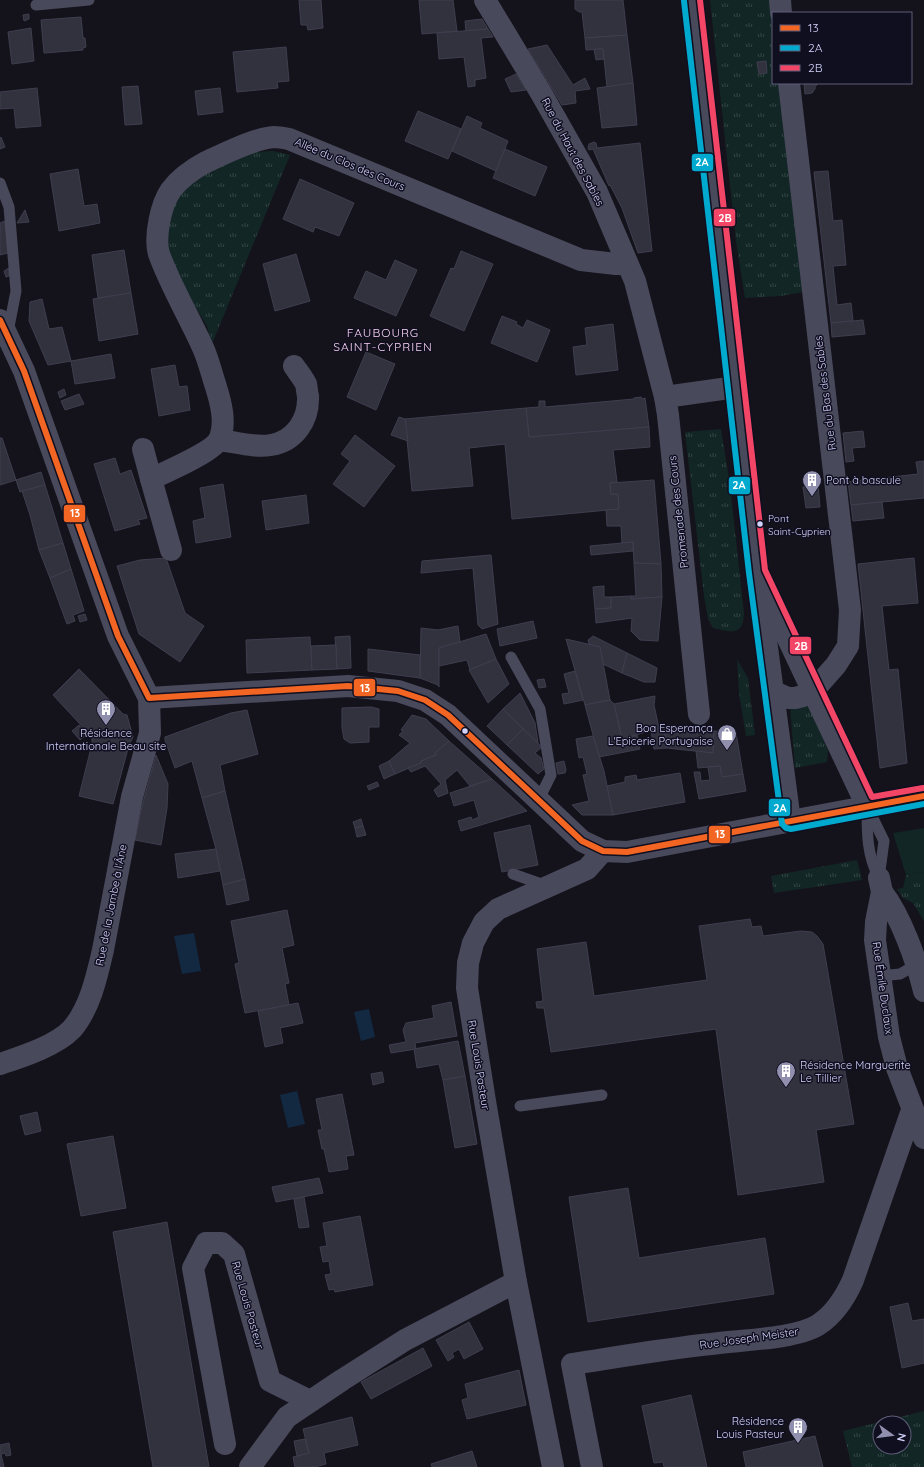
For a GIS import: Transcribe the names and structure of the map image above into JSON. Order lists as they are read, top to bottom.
{
  "streets": {
    "street": [
      "Rue du Haut des Sables",
      "Allée du Clos des Cours",
      "Rue du Bas des Sables",
      "Promenade des Cours",
      "Rue de la Jambe à l'Âne",
      "Rue Émile Duclaux",
      "Rue Louis Pasteur",
      "Rue Joseph Meister"
    ]
  },
  "crossings": [
    ["Rue du Haut des Sables", "Allée du Clos des Cours"],
    ["Rue du Haut des Sables", "Promenade des Cours"],
    ["Rue Émile Duclaux", "Rue Joseph Meister"]
  ],
  "districts": ["FAUBOURG SAINT-CYPRIEN"],
  "places": {
    "building": [
      "Pont à bascule",
      "Résidence Internationale Beau site",
      "Résidence Marguerite Le Tillier",
      "Résidence Louis Pasteur"
    ],
    "other": ["Pont Saint-Cyprien"],
    "shop": ["Boa Esperança L'Epicerie Portugaise"]
  },
  "lines": ["transit line 2B", "transit line 2A", "transit line 13"],
  "legend": ["13", "2A", "2B"],
  "north": "right"
}
